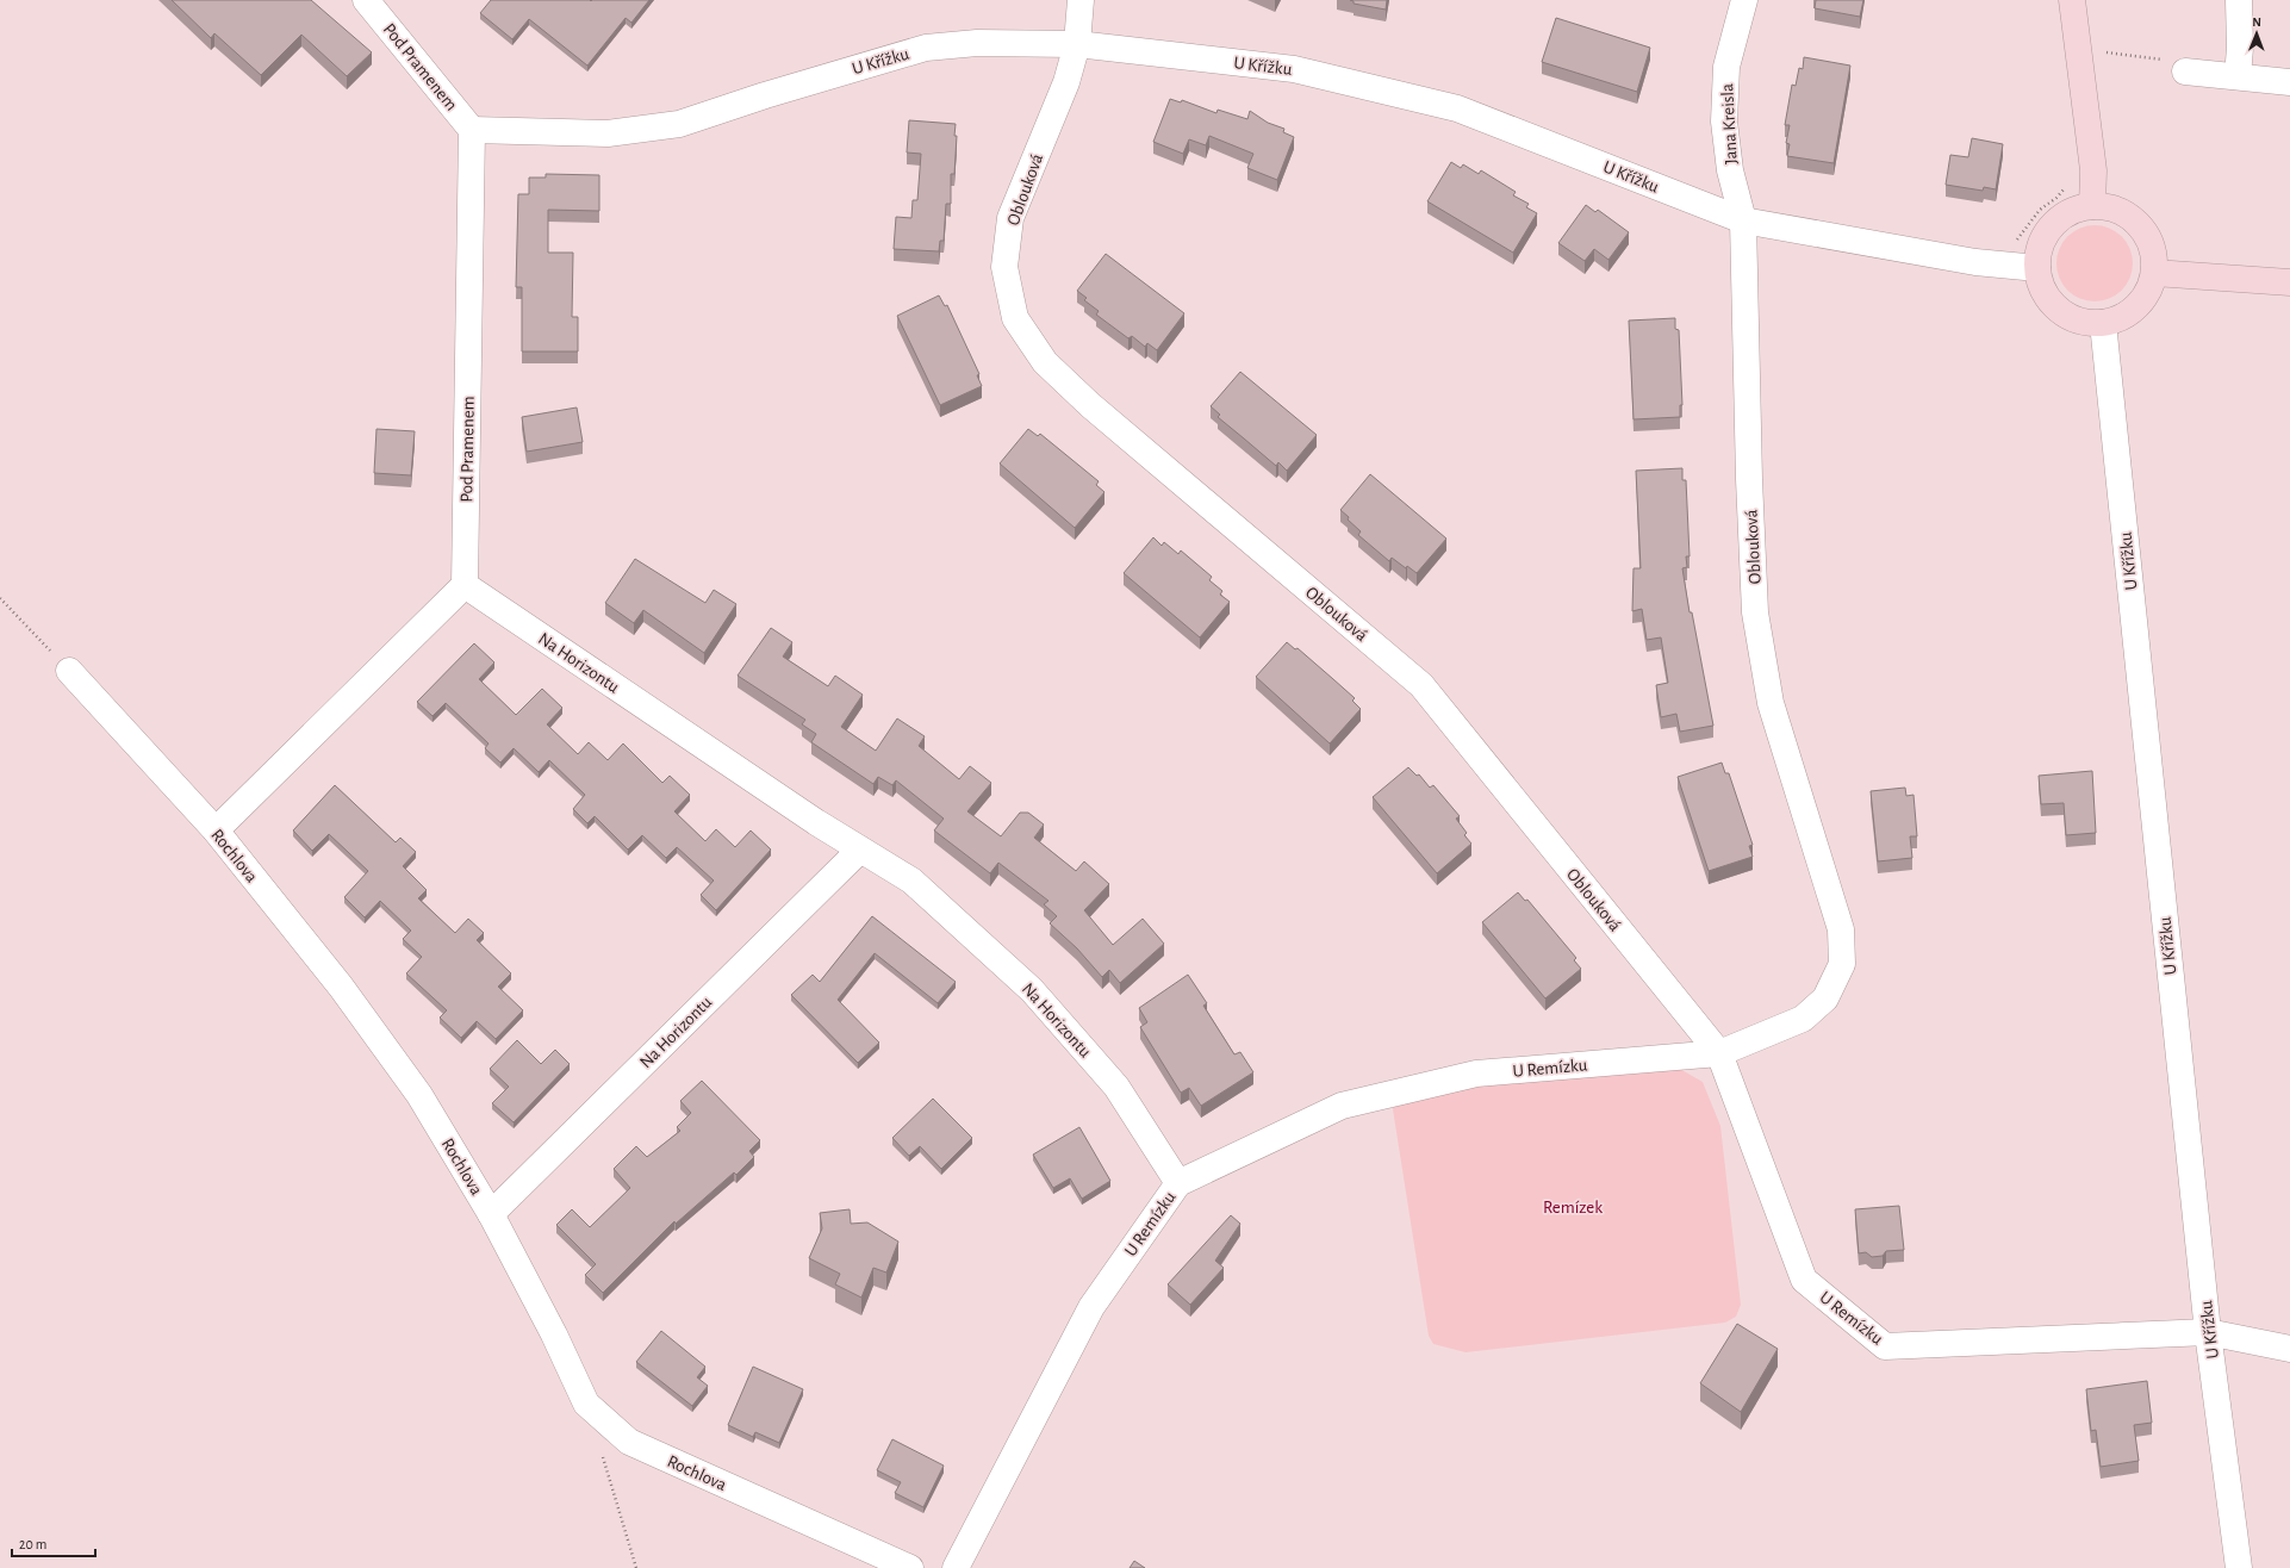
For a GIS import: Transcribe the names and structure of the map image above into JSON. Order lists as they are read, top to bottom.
{
  "streets": {
    "street": [
      "U Křížku",
      "Pod Pramenem",
      "Jana Kreisla",
      "Oblouková",
      "Na Horizontu",
      "Rochlova",
      "U Remízku"
    ]
  },
  "crossings": [
    ["U Křížku", "Pod Pramenem"],
    ["U Křížku", "Jana Kreisla"],
    ["U Křížku", "Oblouková"],
    ["U Křížku", "U Remízku"],
    ["Pod Pramenem", "Na Horizontu"],
    ["Jana Kreisla", "Oblouková"],
    ["Oblouková", "U Remízku"],
    ["Na Horizontu", "Rochlova"],
    ["Na Horizontu", "U Remízku"]
  ],
  "parks": ["Remízek"],
  "scale_bar": "20 m",
  "north": "top"
}
